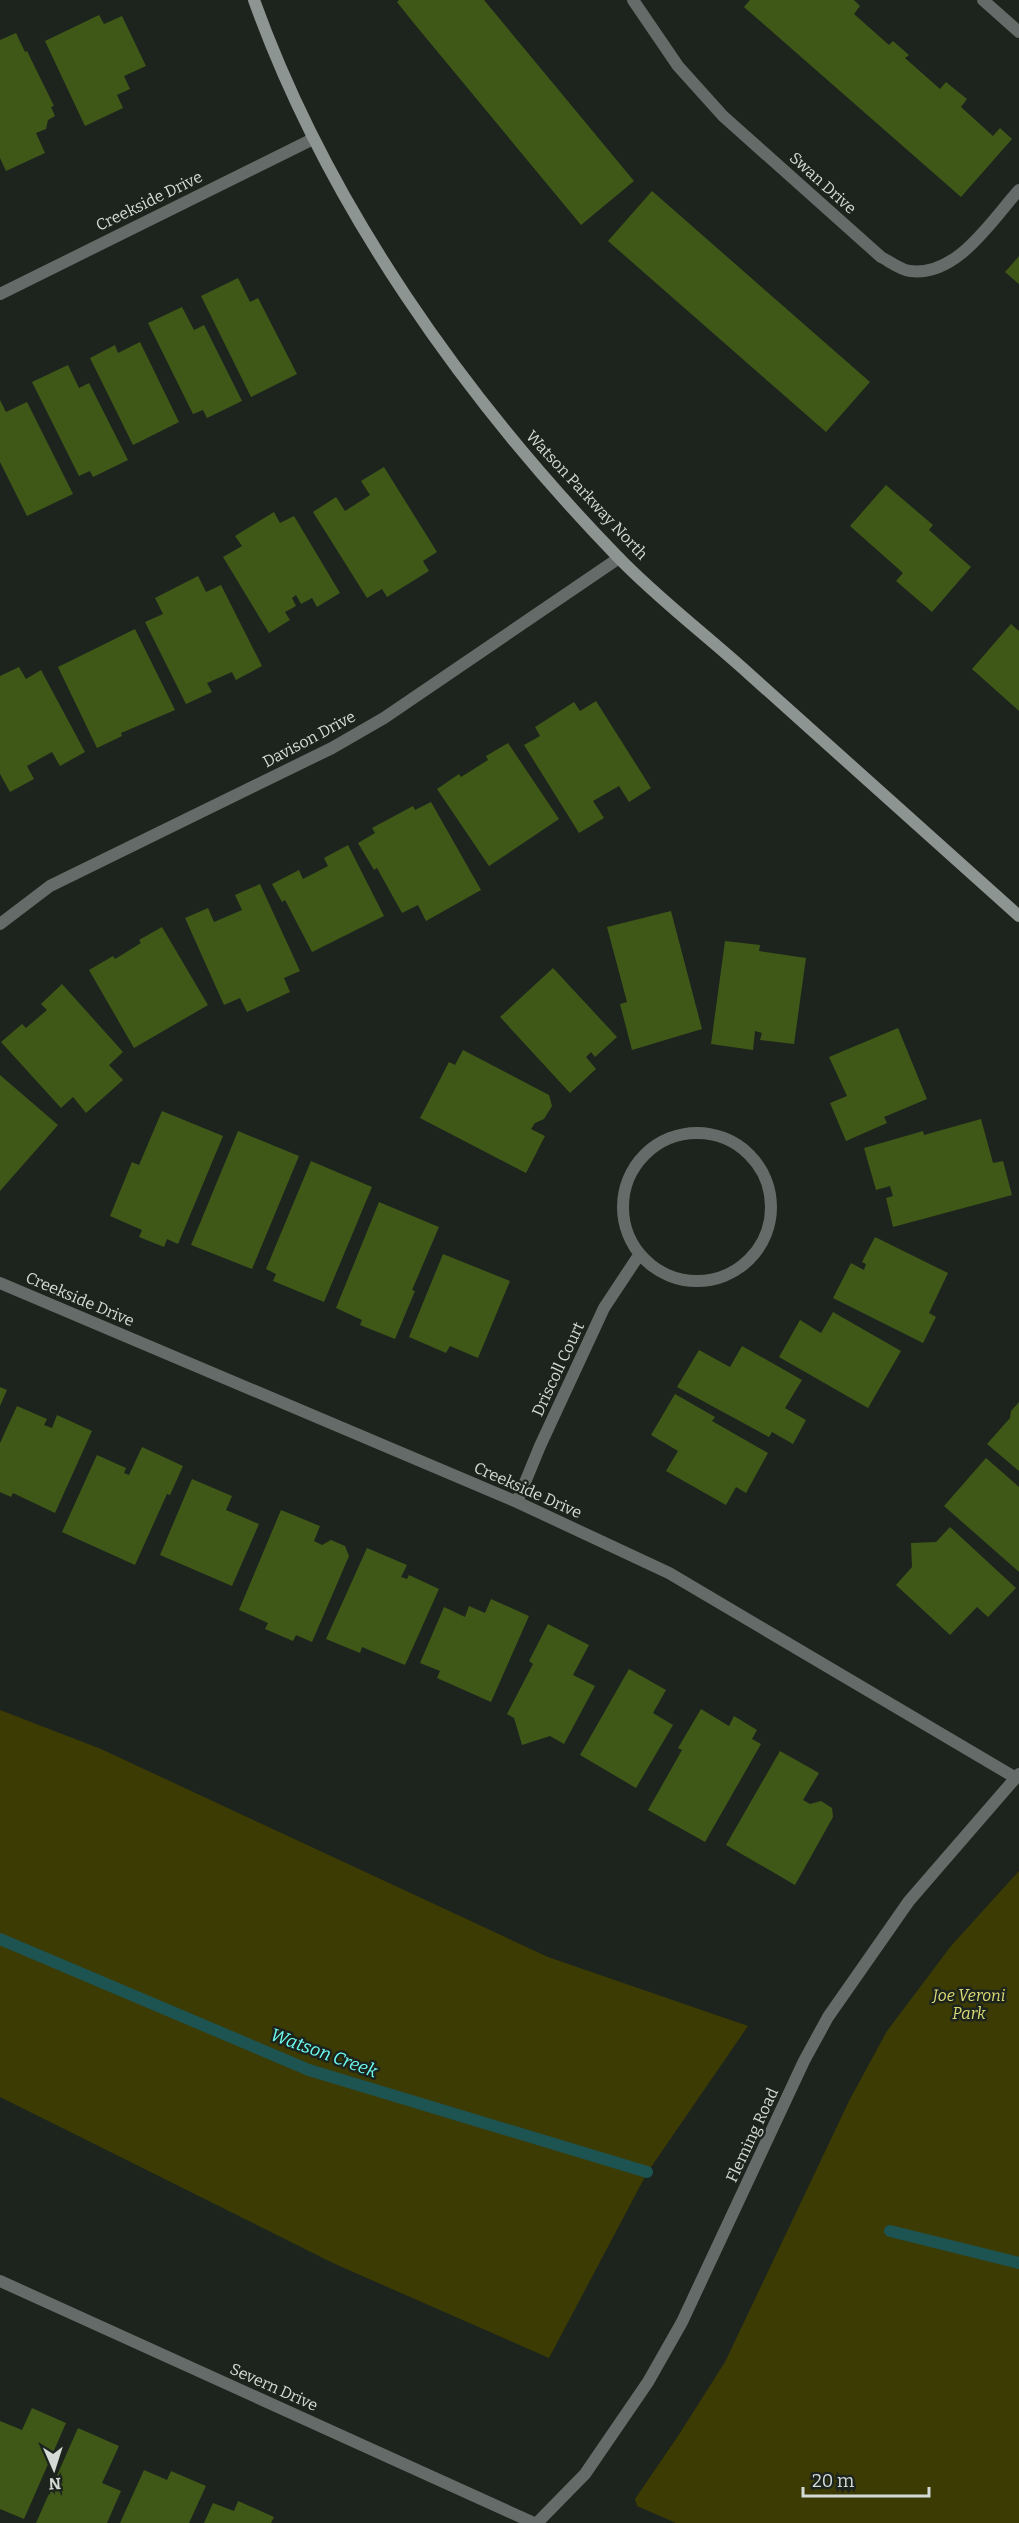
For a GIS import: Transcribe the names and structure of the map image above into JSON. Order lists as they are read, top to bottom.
{
  "streets": {
    "main road": ["Watson Parkway North"],
    "street": [
      "Swan Drive",
      "Creekside Drive",
      "Davison Drive",
      "Driscoll Court",
      "Fleming Road",
      "Severn Drive"
    ]
  },
  "crossings": [
    ["Creekside Drive", "Watson Parkway North"],
    ["Creekside Drive", "Driscoll Court"],
    ["Creekside Drive", "Fleming Road"],
    ["Watson Parkway North", "Davison Drive"],
    ["Fleming Road", "Severn Drive"]
  ],
  "water": ["Watson Creek"],
  "parks": ["Joe Veroni Park"],
  "scale_bar": "20 m",
  "north": "bottom"
}
